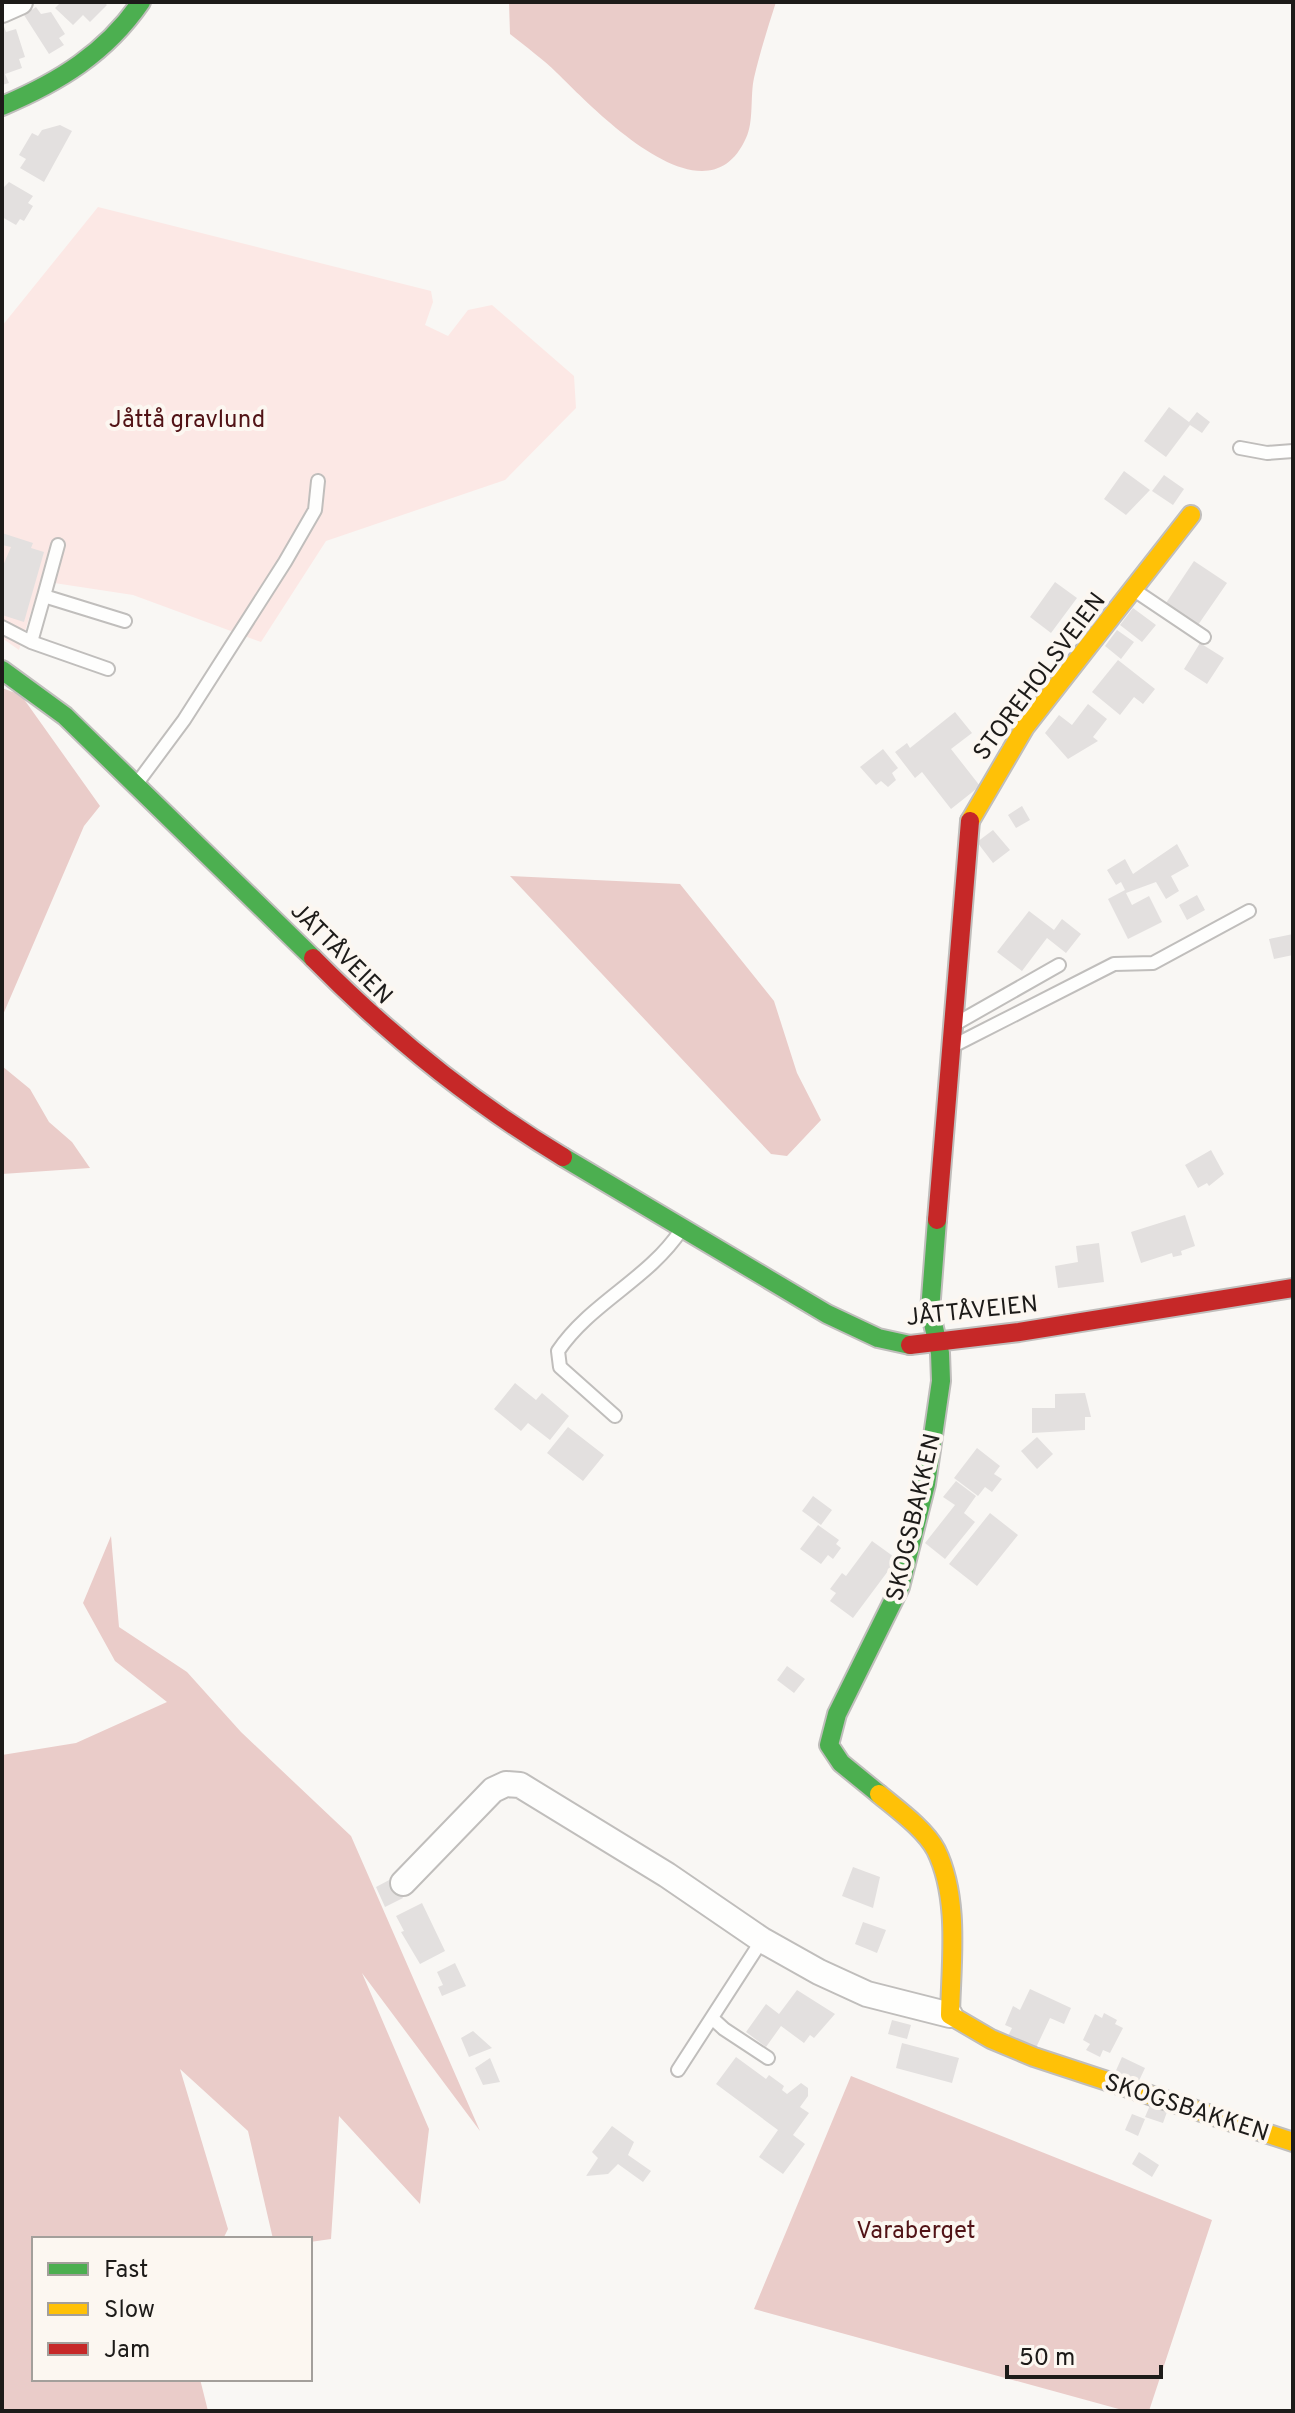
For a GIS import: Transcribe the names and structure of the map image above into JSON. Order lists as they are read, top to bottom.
{
  "streets": {
    "street": ["STOREHOLSVEIEN", "JÅTTÅVEIEN", "SKOGSBAKKEN"]
  },
  "crossings": [
    ["STOREHOLSVEIEN", "JÅTTÅVEIEN"],
    ["STOREHOLSVEIEN", "SKOGSBAKKEN"],
    ["JÅTTÅVEIEN", "SKOGSBAKKEN"]
  ],
  "parks": ["Jåttå gravlund", "Varaberget"],
  "legend": ["Fast", "Slow", "Jam"],
  "scale_bar": "50 m"
}
